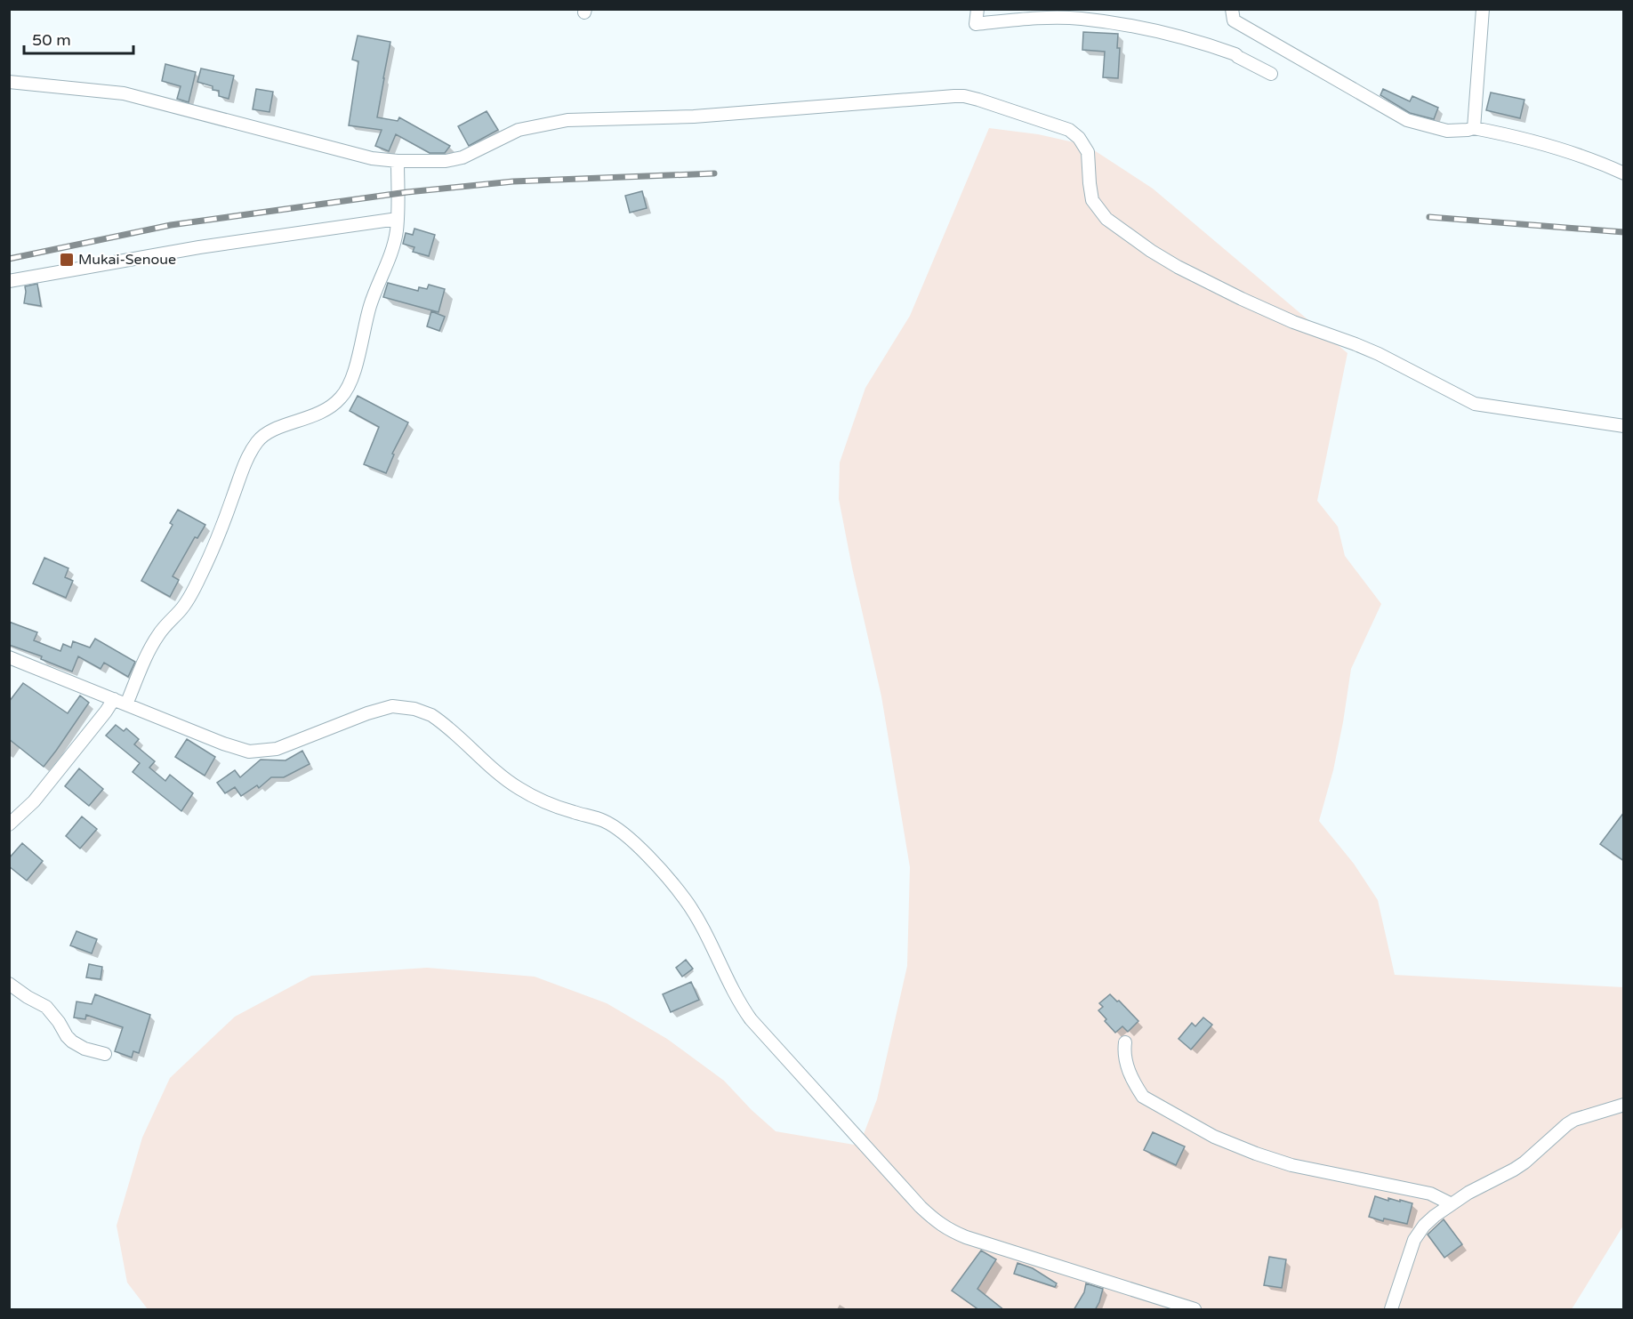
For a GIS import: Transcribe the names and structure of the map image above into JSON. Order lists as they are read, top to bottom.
{
  "places": {
    "transit": ["Mukai-Senoue"]
  },
  "scale_bar": "50 m"
}
